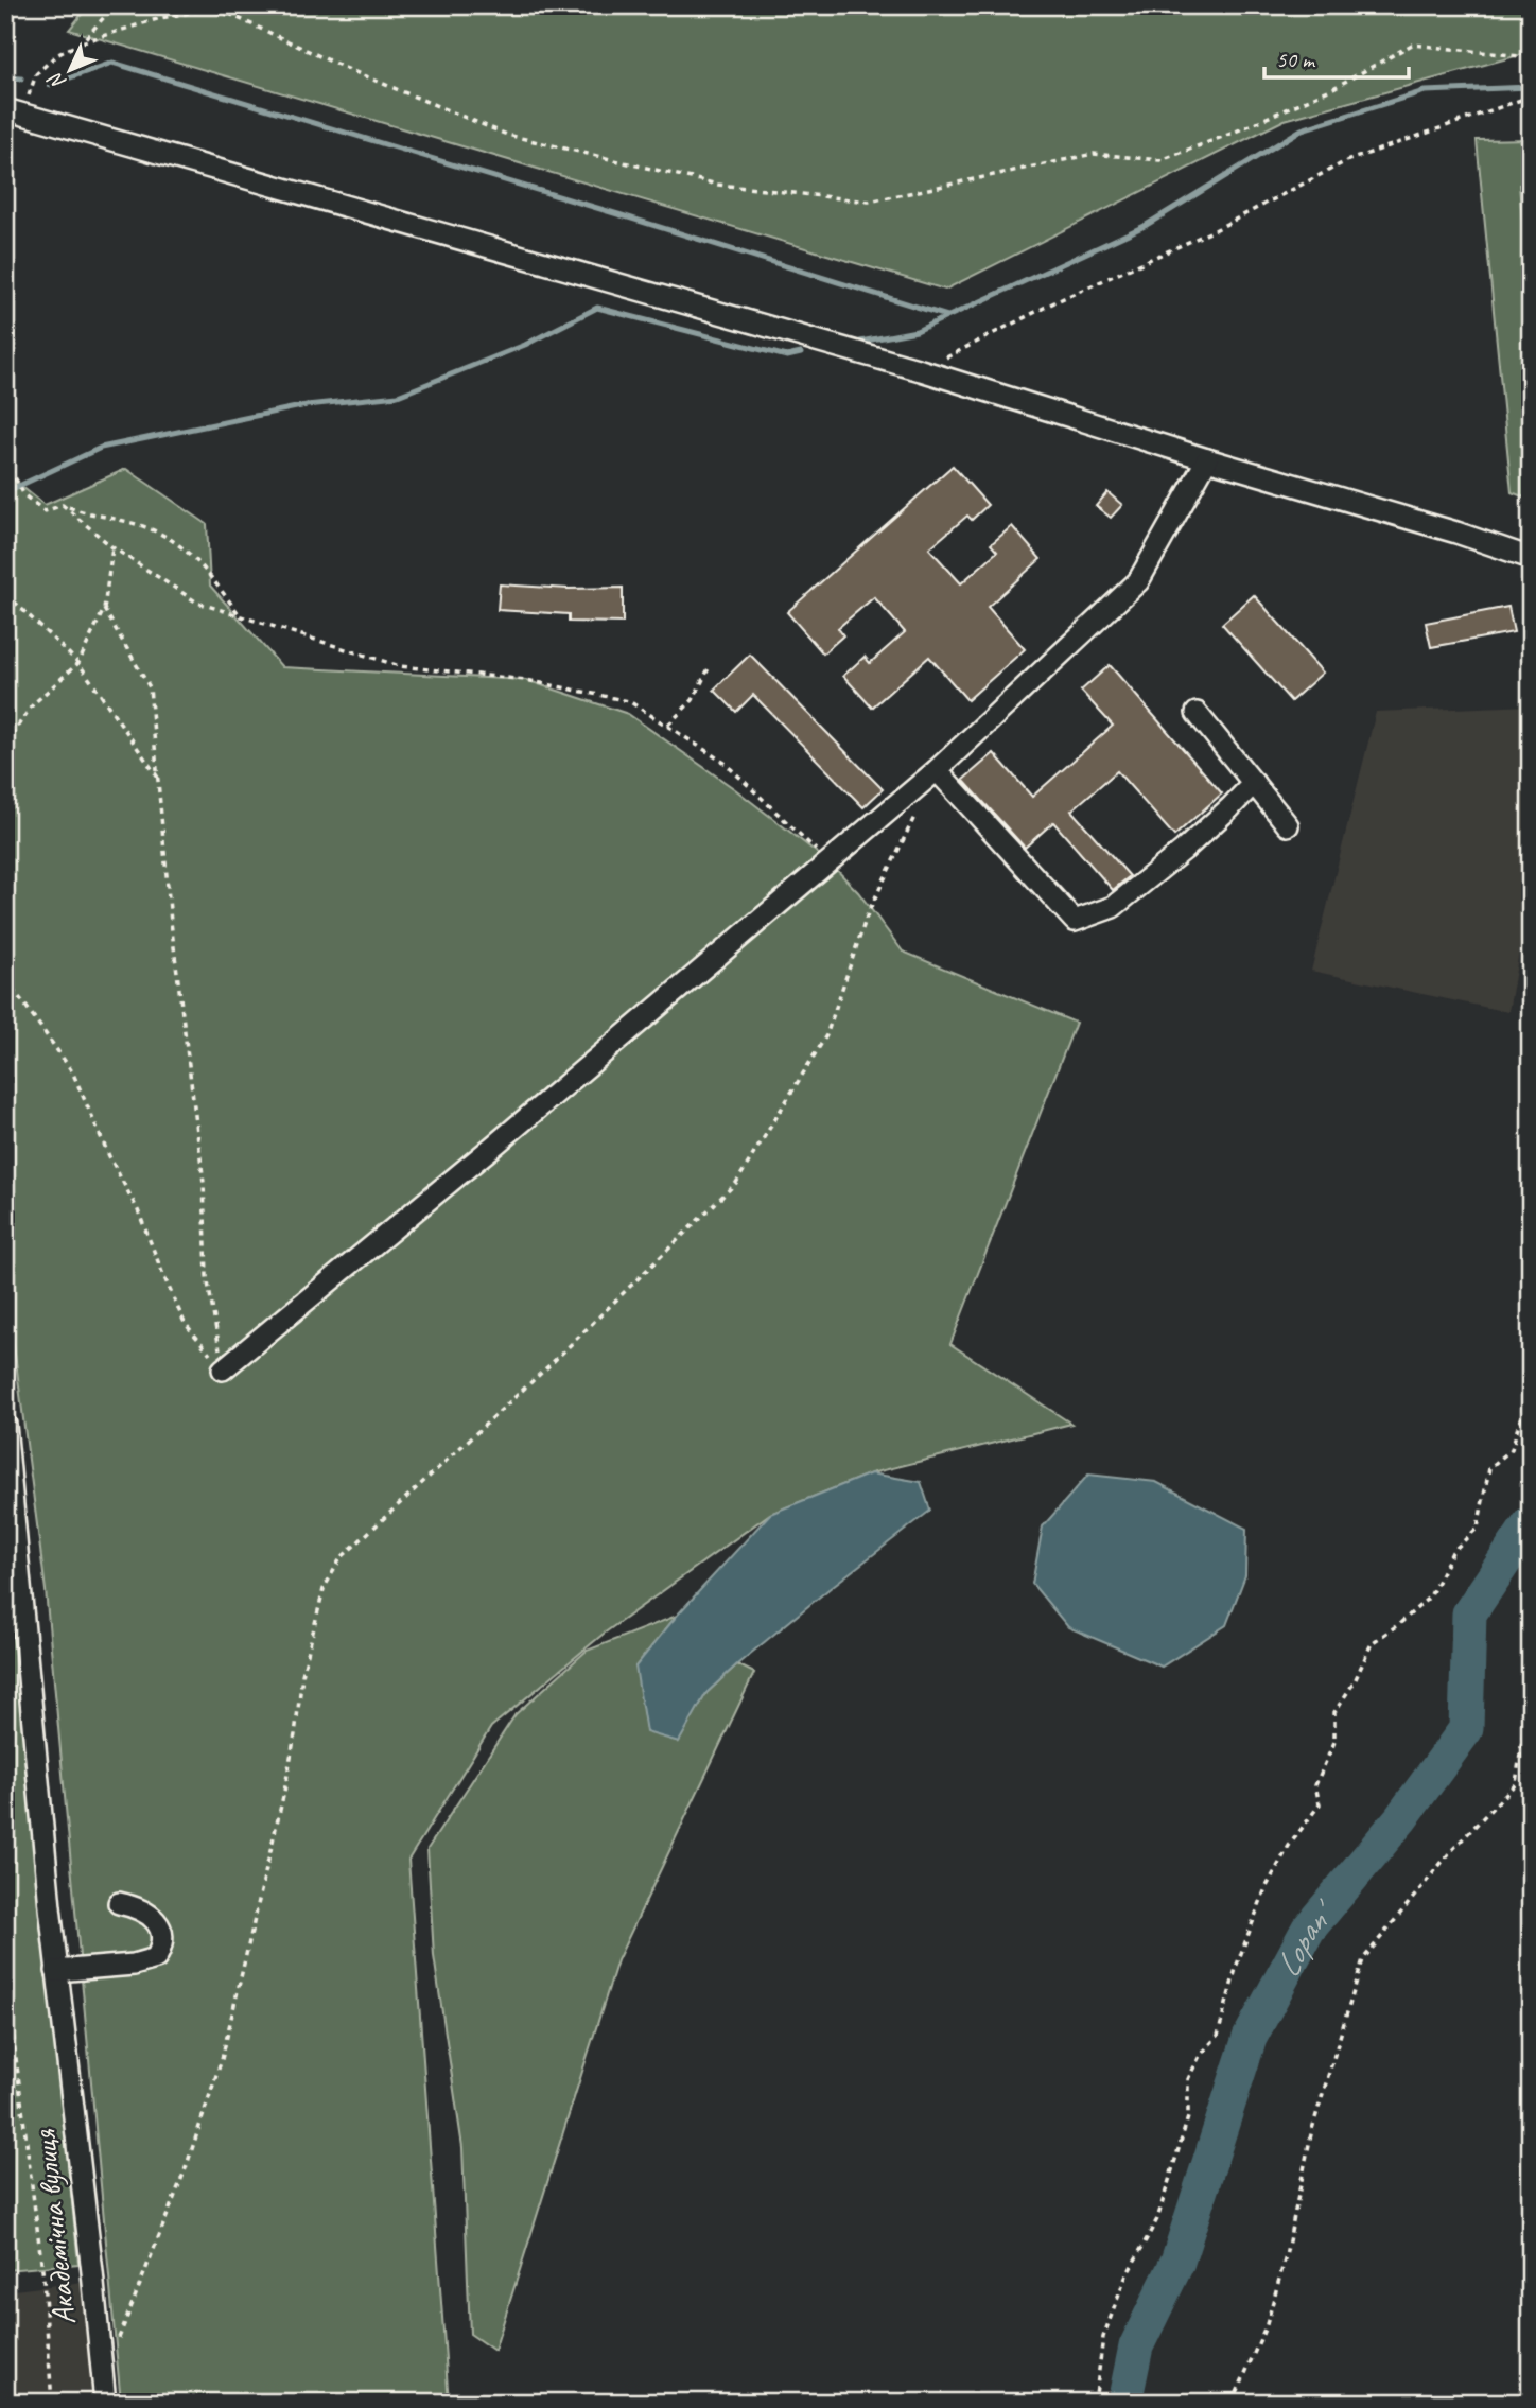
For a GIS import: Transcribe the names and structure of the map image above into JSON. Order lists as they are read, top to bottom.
{
  "streets": {
    "street": ["Академічна вулиця"]
  },
  "water": ["Lopan'"],
  "scale_bar": "50 m",
  "north": "bottom left"
}
